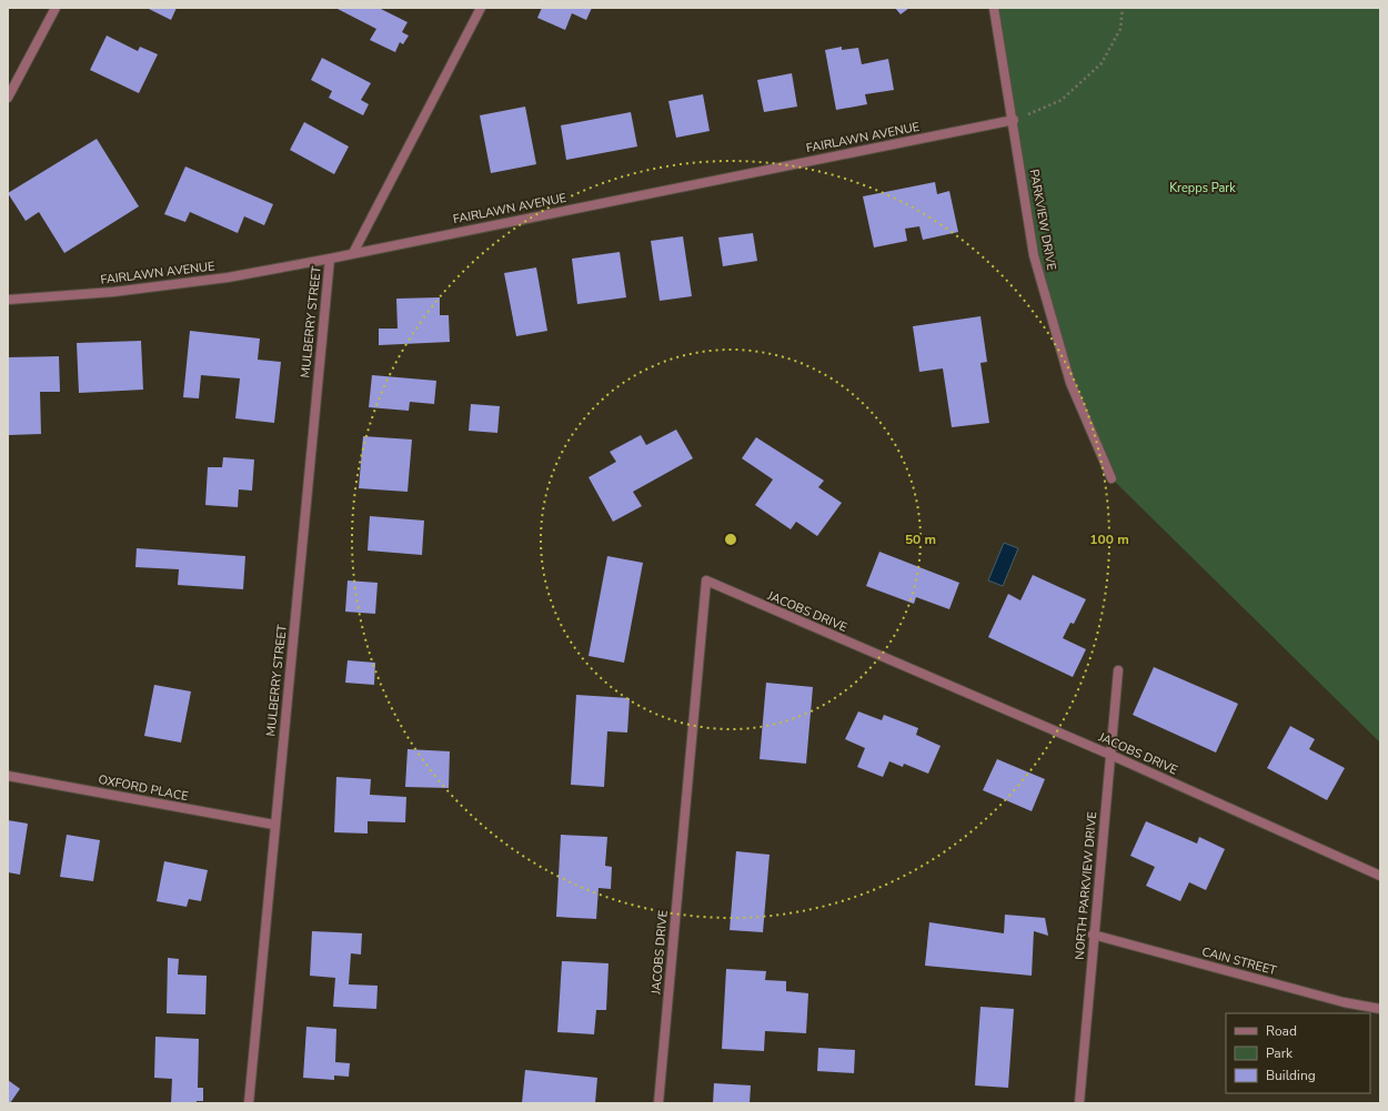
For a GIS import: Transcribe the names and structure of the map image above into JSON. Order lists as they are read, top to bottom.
{
  "streets": {
    "street": [
      "FAIRLAWN AVENUE",
      "PARKVIEW DRIVE",
      "MULBERRY STREET",
      "JACOBS DRIVE",
      "OXFORD PLACE",
      "NORTH PARKVIEW DRIVE",
      "CAIN STREET"
    ]
  },
  "crossings": [
    ["FAIRLAWN AVENUE", "PARKVIEW DRIVE"],
    ["FAIRLAWN AVENUE", "MULBERRY STREET"],
    ["MULBERRY STREET", "OXFORD PLACE"],
    ["JACOBS DRIVE", "NORTH PARKVIEW DRIVE"],
    ["NORTH PARKVIEW DRIVE", "CAIN STREET"]
  ],
  "parks": ["Krepps Park"],
  "legend": ["Road", "Park", "Building"],
  "rings": ["50 m", "100 m"]
}
